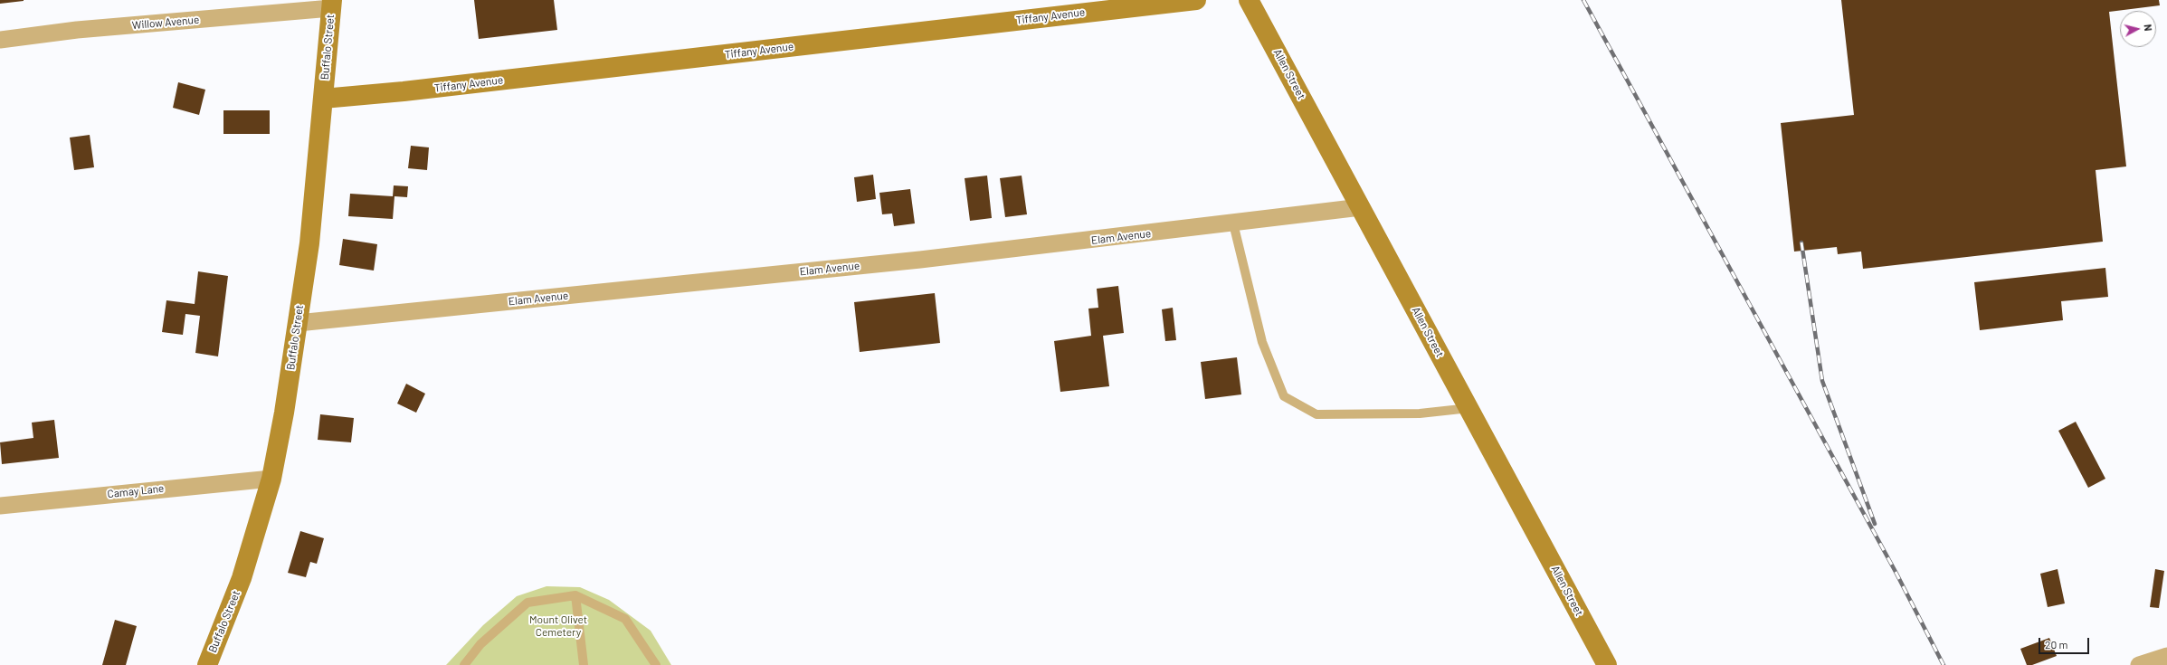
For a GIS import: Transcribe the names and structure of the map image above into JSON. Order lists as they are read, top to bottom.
{
  "streets": {
    "street": [
      "Tiffany Avenue",
      "Willow Avenue",
      "Buffalo Street",
      "Allen Street",
      "Elam Avenue",
      "Camay Lane"
    ]
  },
  "crossings": [
    ["Tiffany Avenue", "Buffalo Street"],
    ["Willow Avenue", "Buffalo Street"],
    ["Buffalo Street", "Elam Avenue"],
    ["Buffalo Street", "Camay Lane"],
    ["Allen Street", "Elam Avenue"]
  ],
  "parks": ["Mount Olivet Cemetery"],
  "scale_bar": "20 m",
  "north": "right"
}
